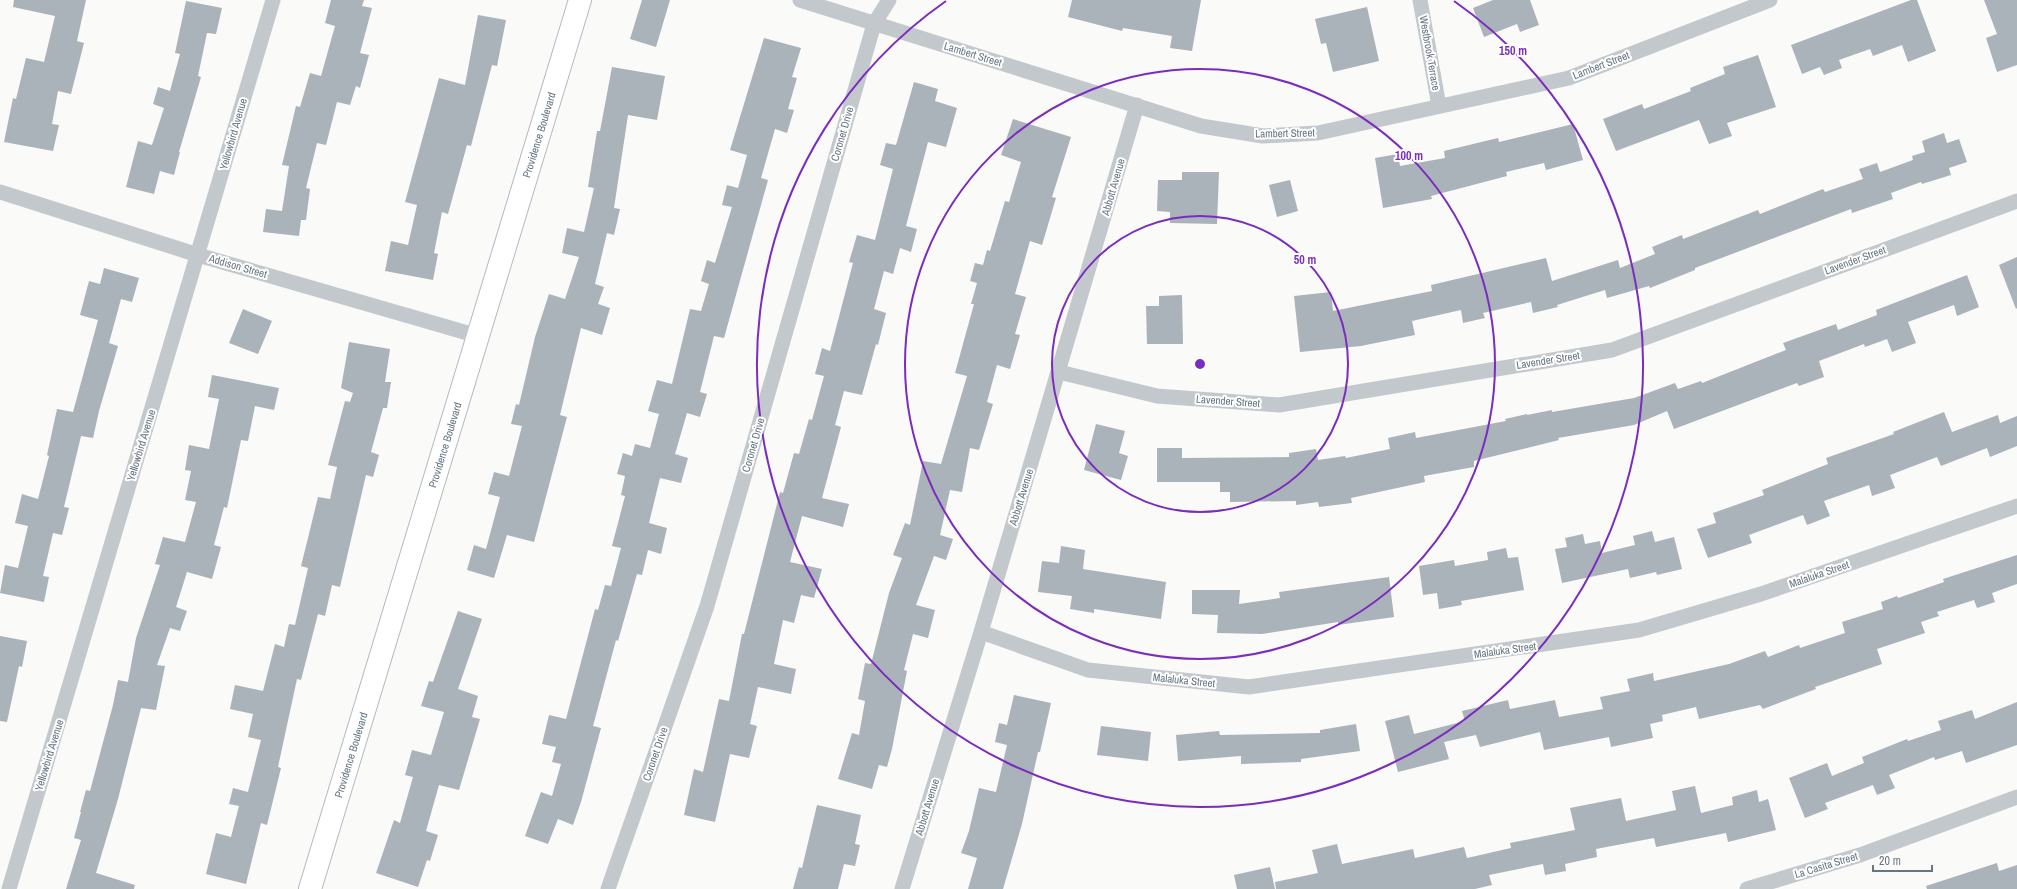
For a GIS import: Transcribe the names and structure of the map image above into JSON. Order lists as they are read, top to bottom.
{
  "streets": {
    "main road": ["Providence Boulevard"],
    "street": [
      "Westbrook Terrace",
      "Lambert Street",
      "Yellowbird Avenue",
      "Coronet Drive",
      "Abbott Avenue",
      "Lavender Street",
      "Addison Street",
      "Malaluka Street",
      "La Casita Street"
    ]
  },
  "crossings": [
    ["Westbrook Terrace", "Lambert Street"],
    ["Lambert Street", "Coronet Drive"],
    ["Lambert Street", "Abbott Avenue"],
    ["Yellowbird Avenue", "Addison Street"],
    ["Providence Boulevard", "Addison Street"],
    ["Abbott Avenue", "Lavender Street"],
    ["Abbott Avenue", "Malaluka Street"]
  ],
  "scale_bar": "20 m",
  "rings": ["150 m", "100 m", "50 m"]
}
